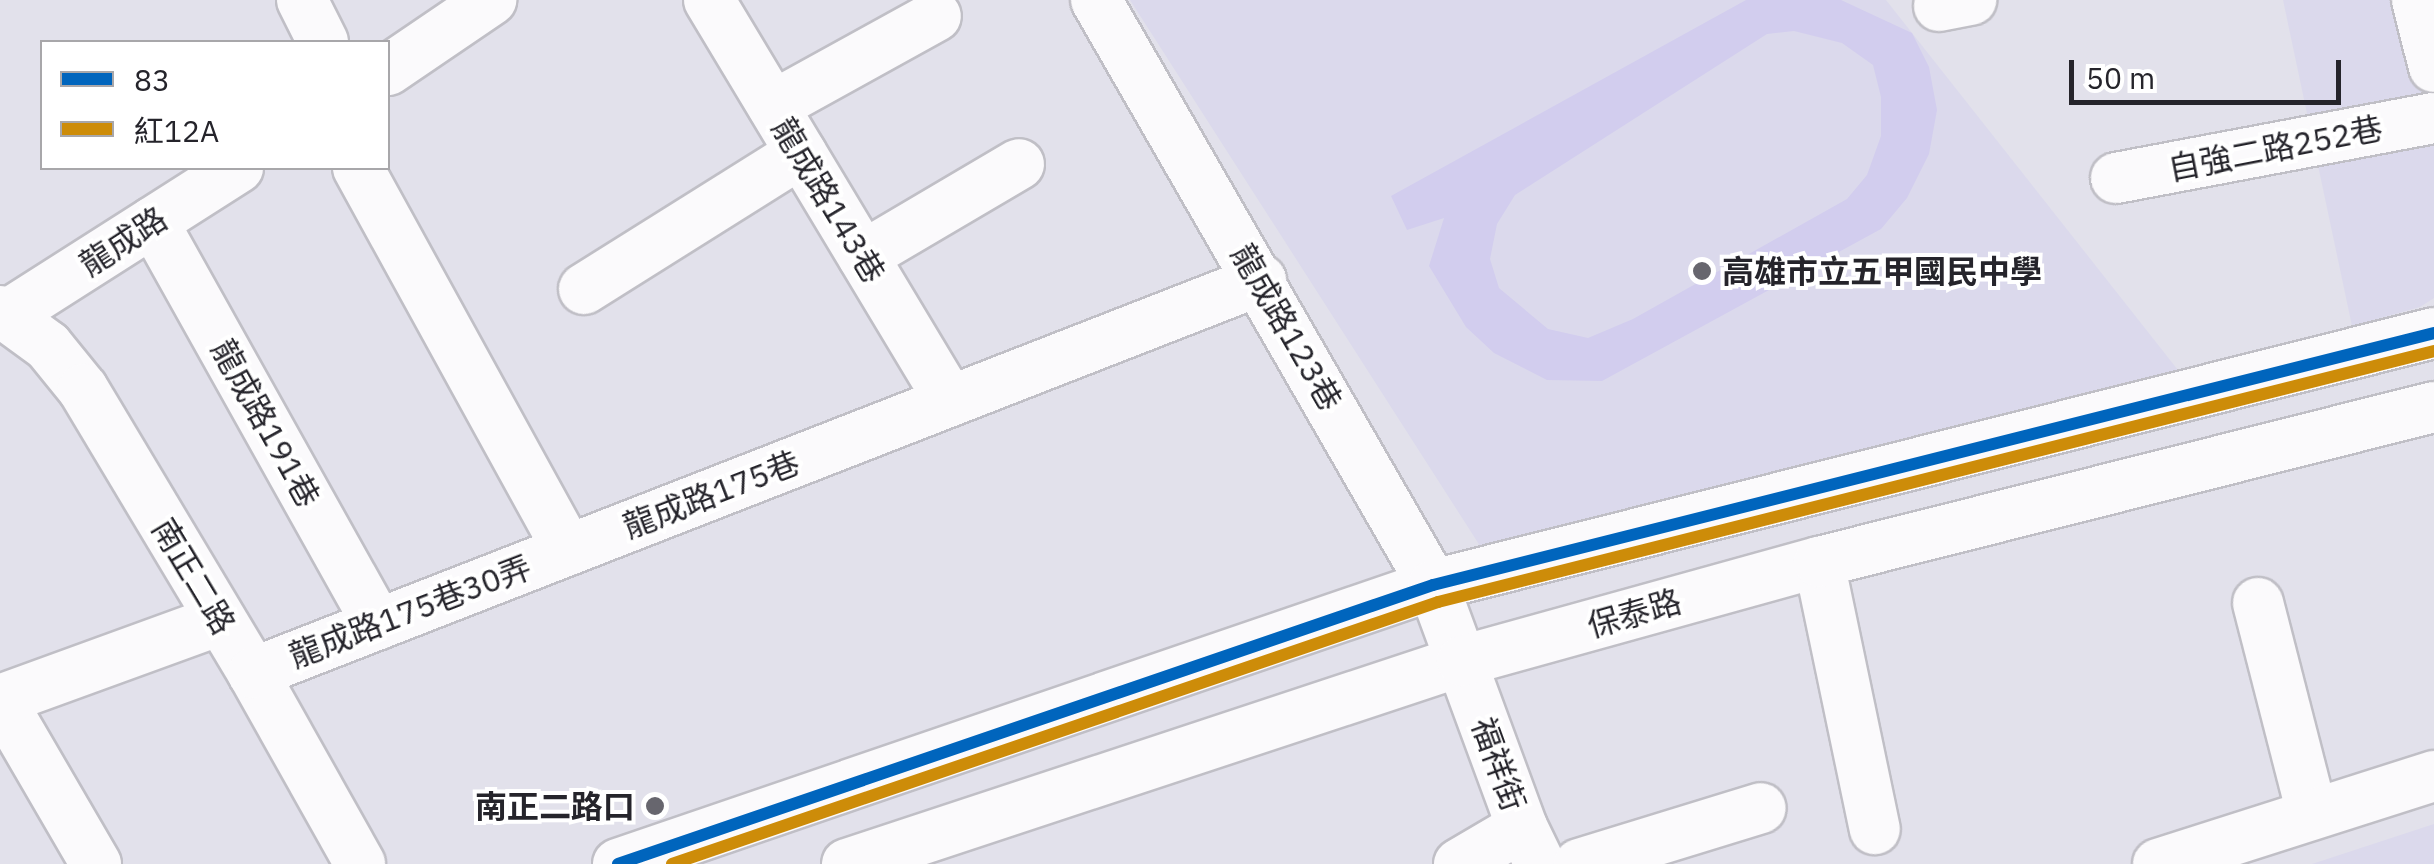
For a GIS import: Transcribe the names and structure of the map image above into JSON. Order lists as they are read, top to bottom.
{
  "streets": {
    "street": [
      "自強二路252巷",
      "龍成路143巷",
      "龍成路",
      "龍成路123巷",
      "龍成路191巷",
      "龍成路175巷",
      "南正二路",
      "龍成路175巷30弄",
      "保泰路",
      "福祥街"
    ]
  },
  "crossings": [
    ["龍成路143巷", "龍成路175巷"],
    ["龍成路", "龍成路191巷"],
    ["龍成路", "南正二路"],
    ["龍成路123巷", "龍成路175巷"],
    ["龍成路123巷", "保泰路"],
    ["龍成路123巷", "福祥街"],
    ["龍成路191巷", "龍成路175巷30弄"],
    ["龍成路175巷", "龍成路175巷30弄"],
    ["南正二路", "龍成路175巷30弄"],
    ["保泰路", "福祥街"]
  ],
  "places": ["高雄市立五甲國民中學", "南正二路口"],
  "lines": ["transit line 83", "transit line 紅12A"],
  "legend": ["83", "紅12A"],
  "scale_bar": "50 m"
}
